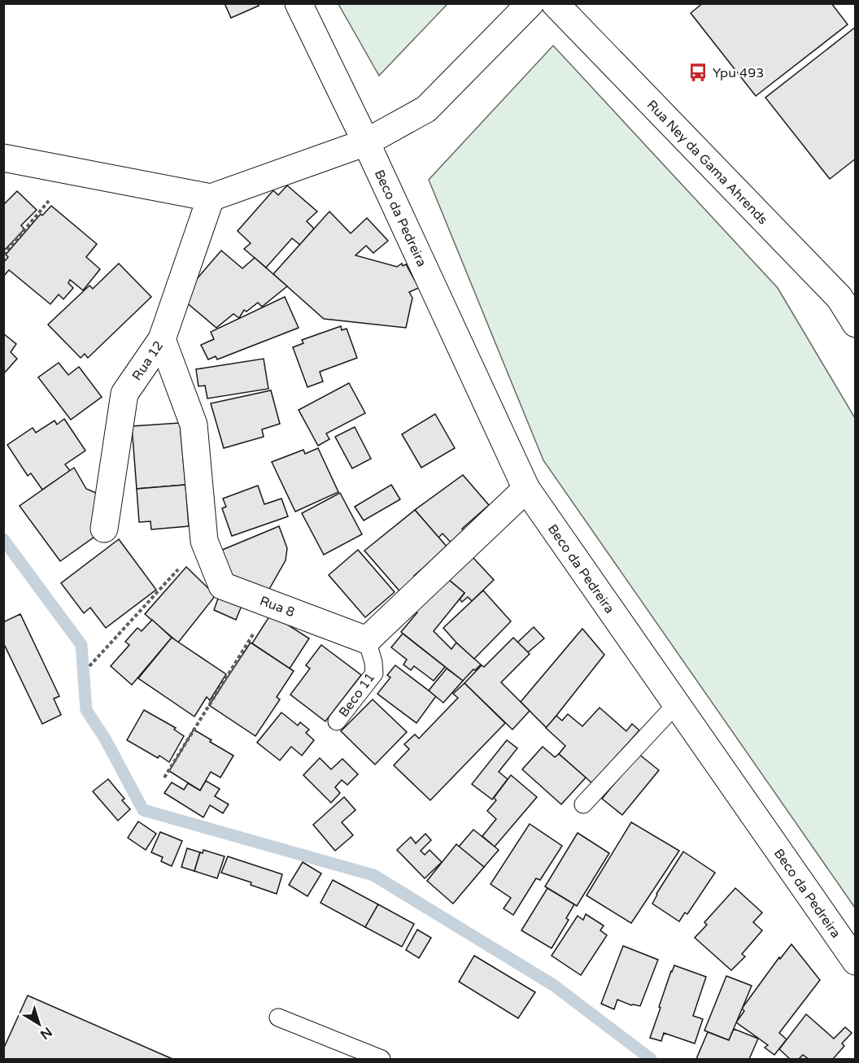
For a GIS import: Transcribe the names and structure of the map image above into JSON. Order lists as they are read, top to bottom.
{
  "streets": {
    "street": [
      "Rua Ney da Gama Ahrends",
      "Beco da Pedreira",
      "Rua 12",
      "Rua 8"
    ],
    "lane": ["Beco 11"]
  },
  "crossings": [
    ["Rua 12", "Rua 8"],
    ["Rua 8", "Beco 11"]
  ],
  "places": {
    "bus stop": ["Ypu 493"]
  },
  "north": "bottom right"
}
